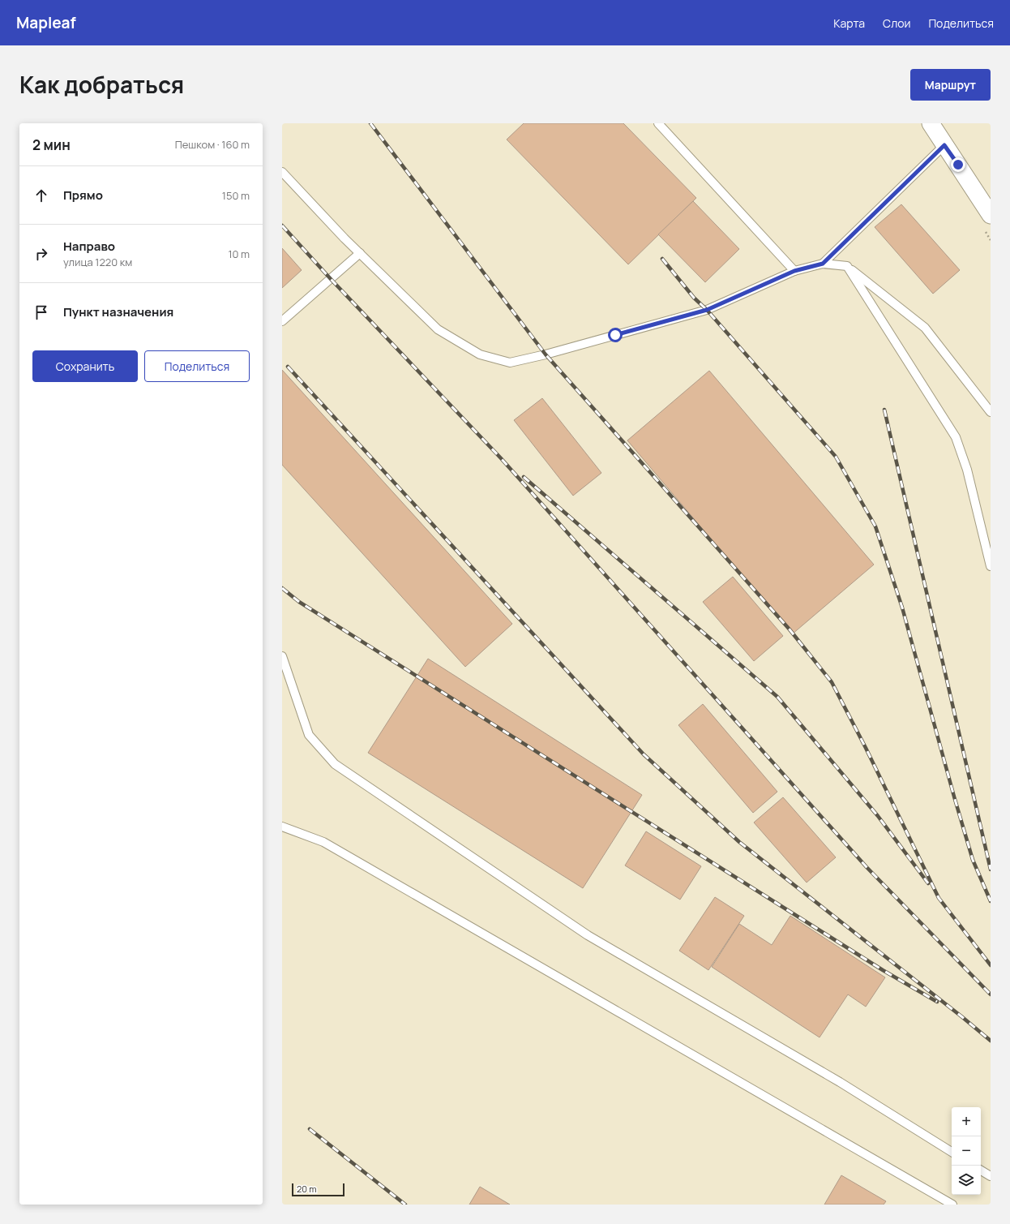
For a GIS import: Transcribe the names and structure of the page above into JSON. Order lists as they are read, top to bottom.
{
  "scale_bar": "20 m",
  "page": {
    "header": "Mapleaf",
    "nav": ["Карта", "Слои", "Поделиться"],
    "title": "Как добраться",
    "buttons": [
      "Маршрут",
      ["Сохранить", "Поделиться"]
    ],
    "heading": ["2 мин", "Пешком · 160 m"],
    "list": [
      ["Прямо", "150 m"],
      ["Направо", "улица 1220 км", "10 m"],
      "Пункт назначения"
    ],
    "map_buttons": ["+", "−"],
    "scale": "20 m"
  }
}
